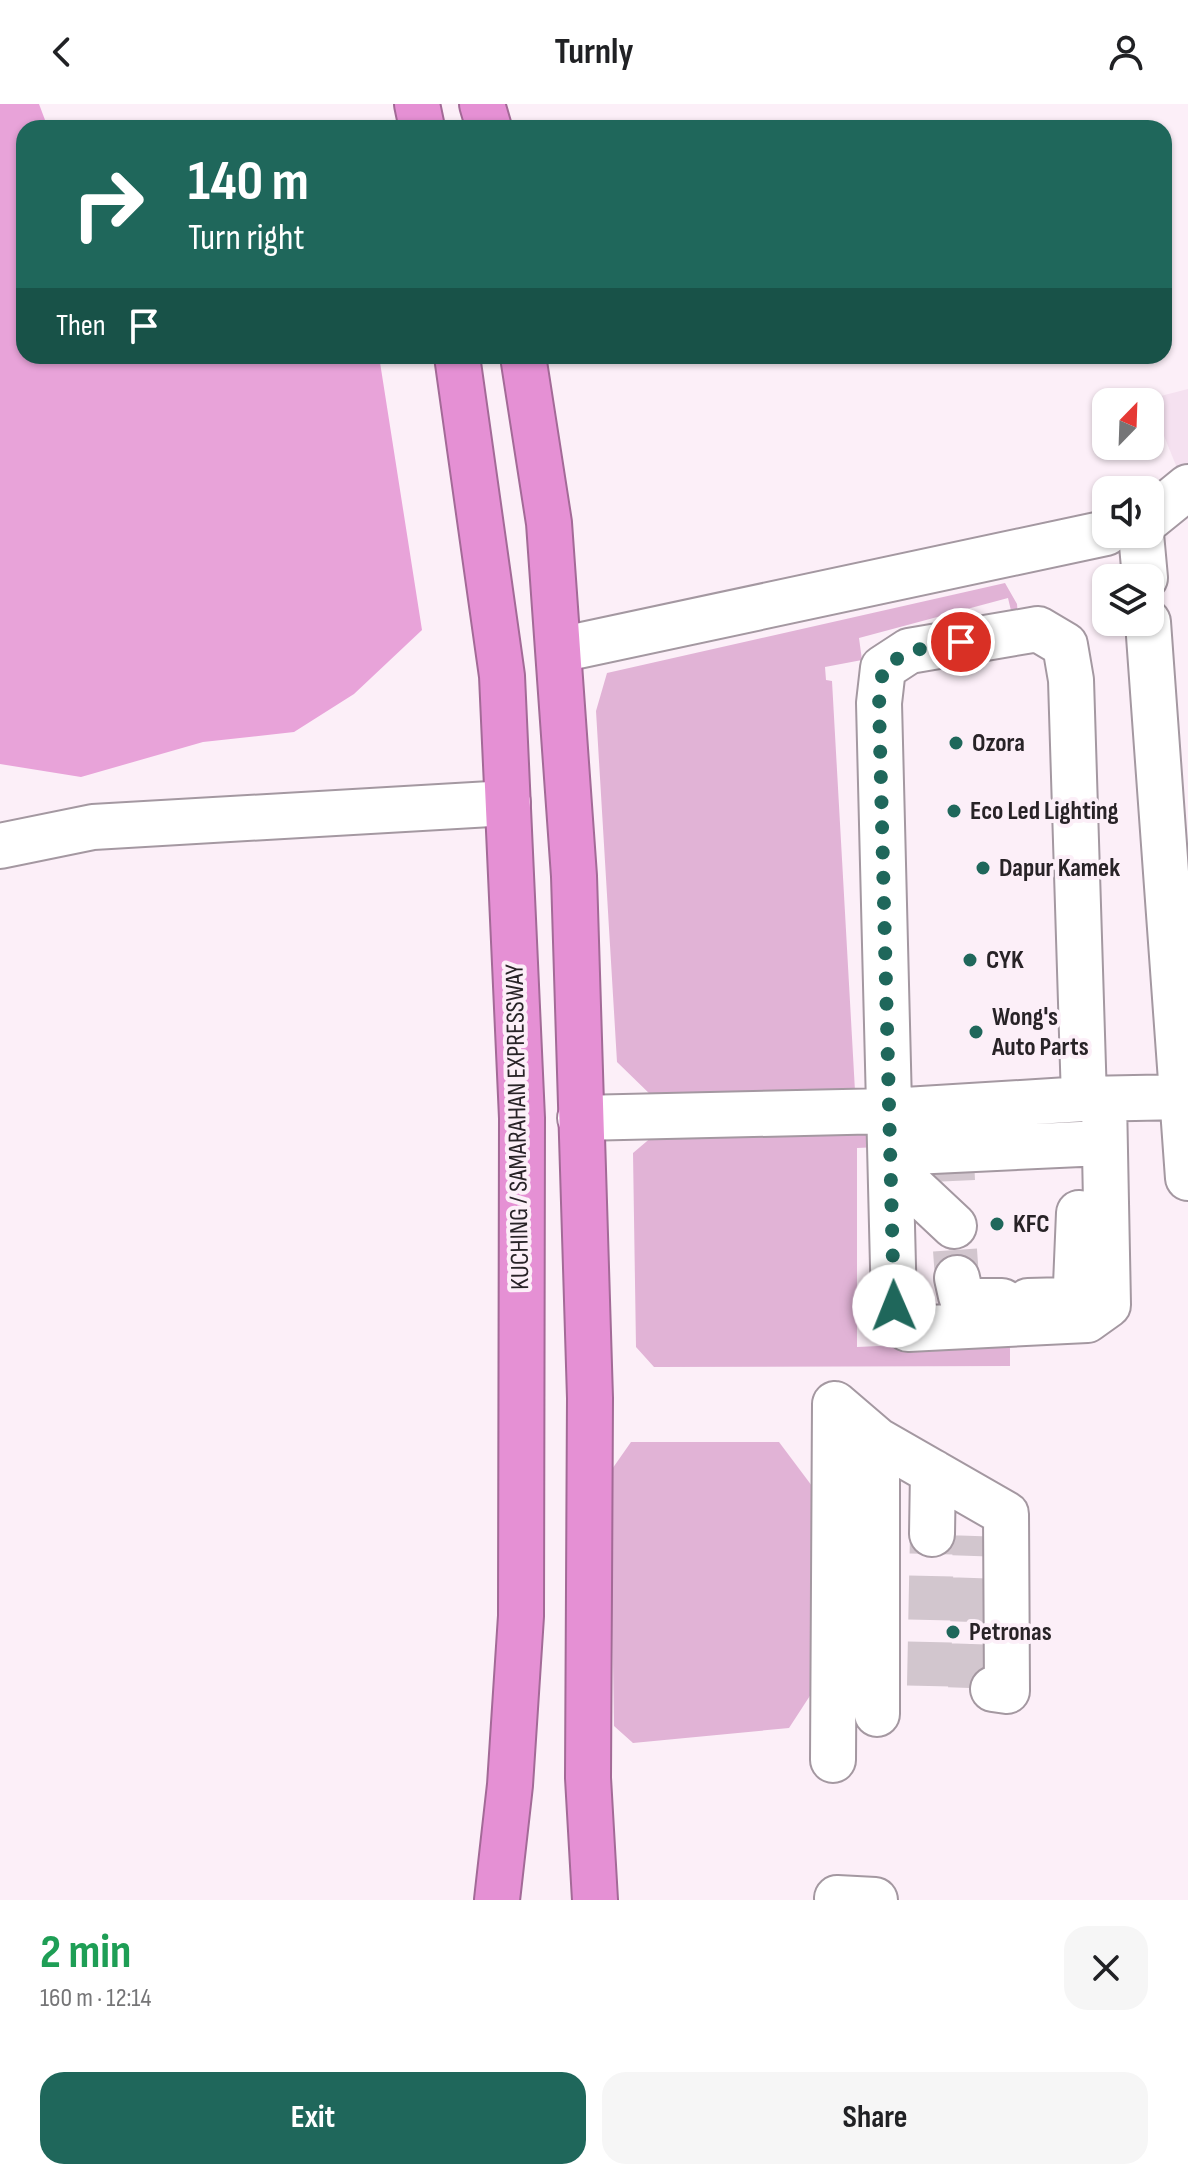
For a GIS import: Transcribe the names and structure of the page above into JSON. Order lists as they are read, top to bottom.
{
  "streets": {
    "highway": ["KUCHING / SAMARAHAN EXPRESSWAY"]
  },
  "places": [
    "Ozora",
    "Eco Led Lighting",
    "Dapur Kamek",
    "CYK",
    "Wong's Auto Parts",
    "KFC",
    "Petronas"
  ],
  "north": "top right",
  "page": {
    "header": "Turnly",
    "turn": ["140 m", "Turn right"],
    "then": "Then",
    "heading": ["2 min", "160 m · 12:14"],
    "buttons": ["Exit", "Share"]
  }
}
